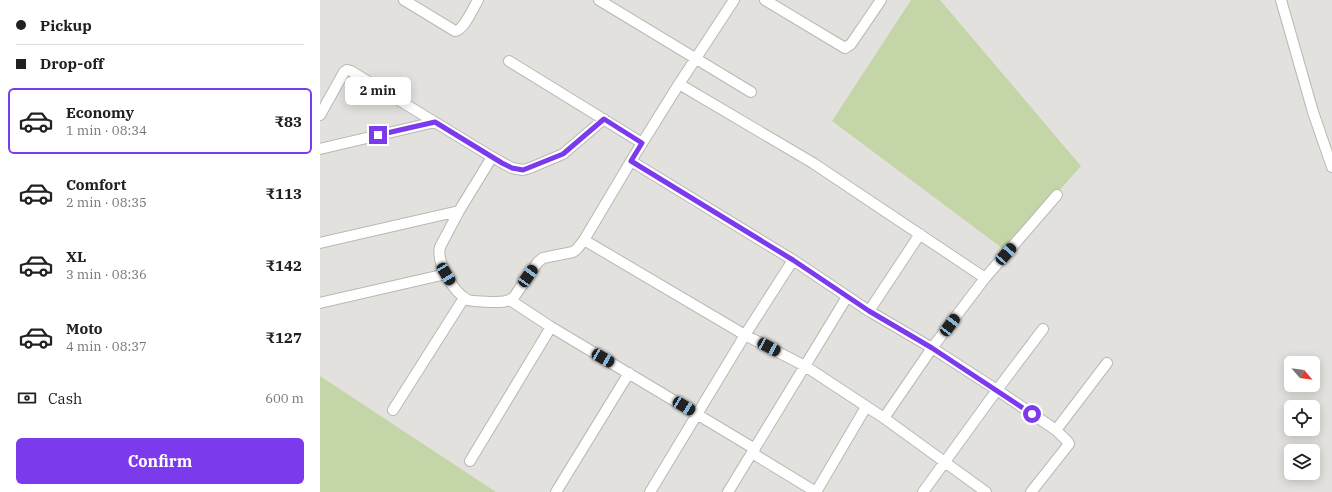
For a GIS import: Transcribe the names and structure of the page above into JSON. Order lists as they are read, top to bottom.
{
  "north": "bottom right",
  "page": {
    "banner": ["Pickup", "Drop-off"],
    "bubble": "2 min",
    "list": [
      {
        "name": "Economy",
        "note": "1 min · 08:34",
        "value": "₹83"
      },
      {
        "name": "Comfort",
        "note": "2 min · 08:35",
        "value": "₹113"
      },
      {
        "name": "XL",
        "note": "3 min · 08:36",
        "value": "₹142"
      },
      {
        "name": "Moto",
        "note": "4 min · 08:37",
        "value": "₹127"
      }
    ],
    "pay": ["Cash", "600 m"],
    "buttons": "Confirm"
  }
}
